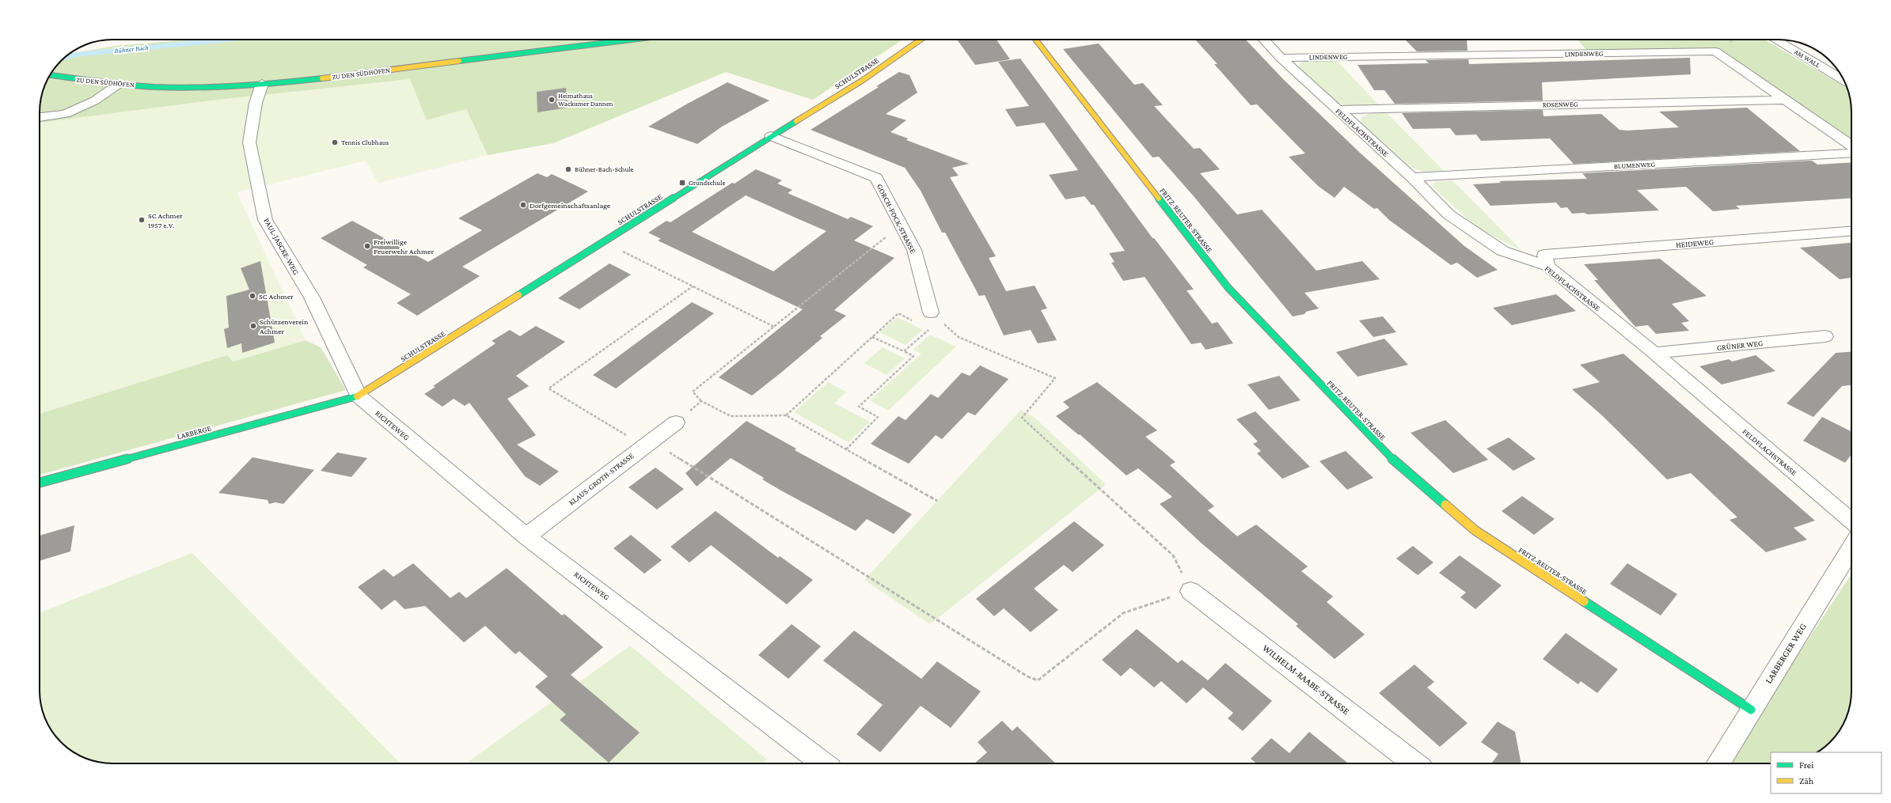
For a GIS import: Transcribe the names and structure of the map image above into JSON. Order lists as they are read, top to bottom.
{
  "streets": {
    "street": [
      "LINDENWEG",
      "AM WALL",
      "SCHULSTRASSE",
      "ZU DEN SÜDHÖFEN",
      "ROSENWEG",
      "FELDFLACHSTRASSE",
      "BLUMENWEG",
      "GORCH-FOCK-STRASSE",
      "FRITZ-REUTER-STRASSE",
      "HEIDEWEG",
      "PAUL-JASCKE-WEG",
      "GRÜNER WEG",
      "RICHTEWEG",
      "LARBERGE",
      "KLAUS-GROTH-STRASSE",
      "LARBERGER WEG",
      "WILHELM-RAABE-STRASSE"
    ]
  },
  "crossings": [
    ["LINDENWEG", "ROSENWEG"],
    ["LINDENWEG", "FELDFLACHSTRASSE"],
    ["SCHULSTRASSE", "GORCH-FOCK-STRASSE"],
    ["SCHULSTRASSE", "PAUL-JASCKE-WEG"],
    ["SCHULSTRASSE", "RICHTEWEG"],
    ["SCHULSTRASSE", "LARBERGE"],
    ["ZU DEN SÜDHÖFEN", "PAUL-JASCKE-WEG"],
    ["ROSENWEG", "FELDFLACHSTRASSE"],
    ["FELDFLACHSTRASSE", "BLUMENWEG"],
    ["FELDFLACHSTRASSE", "HEIDEWEG"],
    ["FELDFLACHSTRASSE", "GRÜNER WEG"],
    ["FRITZ-REUTER-STRASSE", "LARBERGER WEG"],
    ["PAUL-JASCKE-WEG", "RICHTEWEG"],
    ["PAUL-JASCKE-WEG", "LARBERGE"],
    ["RICHTEWEG", "LARBERGE"],
    ["RICHTEWEG", "KLAUS-GROTH-STRASSE"]
  ],
  "water": ["Bühner Bach"],
  "places": {
    "other": [
      "Heimathaus Wackumer Dannen",
      "Tennis Clubhaus",
      "Bühner-Bach-Schule",
      "Dorfgemeinschaftsanlage",
      "SC Achmer 1957 e.V.",
      "Freiwillige Feuerwehr Achmer",
      "SC Achmer",
      "Schützenverein Achmer"
    ],
    "transit": ["Grundschule"]
  },
  "legend": ["Frei", "Zäh"]
}
